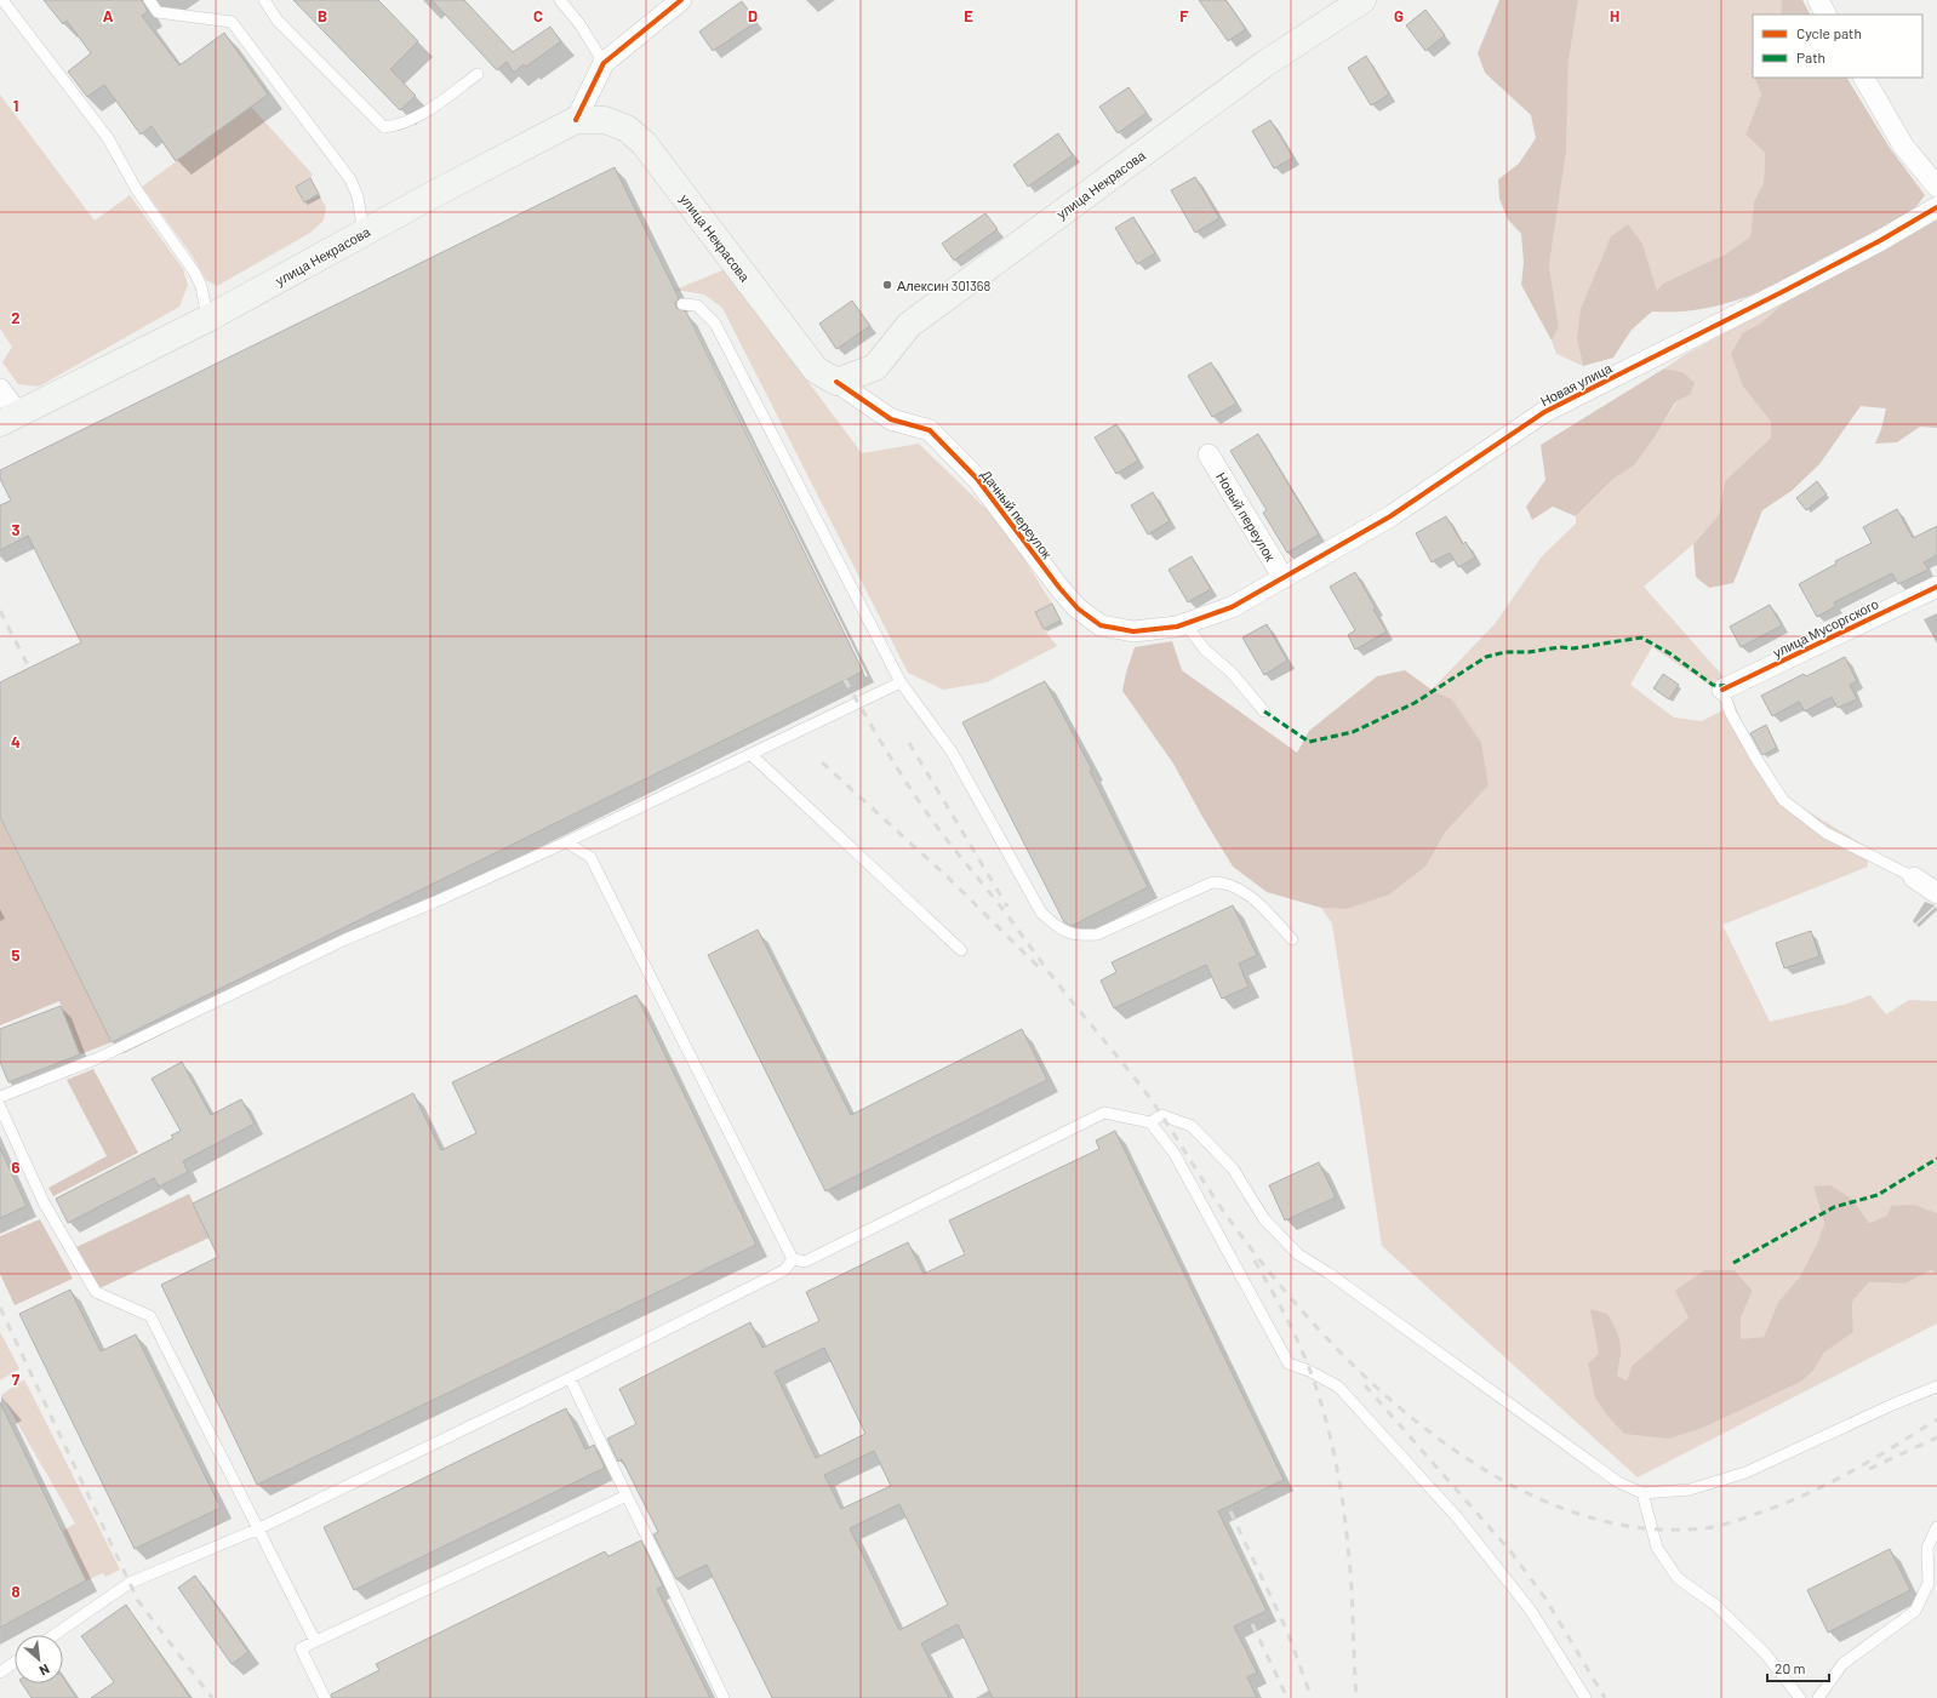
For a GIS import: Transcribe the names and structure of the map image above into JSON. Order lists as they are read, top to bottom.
{
  "streets": {
    "main road": ["улица Некрасова"],
    "street": [
      "Новая улица",
      "Дачный переулок",
      "Новый переулок",
      "улица Мусоргского"
    ]
  },
  "crossings": [
    ["улица Некрасова", "Дачный переулок"],
    ["Новая улица", "Дачный переулок"],
    ["Новая улица", "Новый переулок"]
  ],
  "places": ["Алексин 301368"],
  "legend": ["Cycle path", "Path"],
  "scale_bar": "20 m",
  "north": "bottom right",
  "grid": {
    "columns": [
      "A",
      "B",
      "C",
      "D",
      "E",
      "F",
      "G",
      "H"
    ],
    "rows": [
      "1",
      "2",
      "3",
      "4",
      "5",
      "6",
      "7",
      "8"
    ]
  }
}
